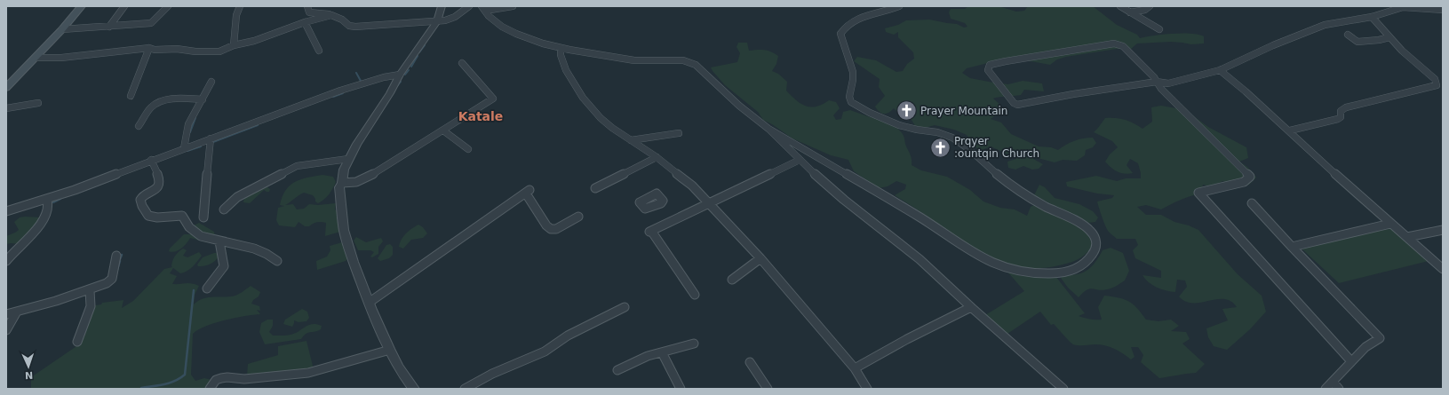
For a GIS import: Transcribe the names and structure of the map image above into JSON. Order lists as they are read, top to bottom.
{
  "districts": ["Katale"],
  "places": {
    "church": ["Prayer Mountain", "Prqyer :ountqin Church"]
  },
  "north": "bottom"
}
